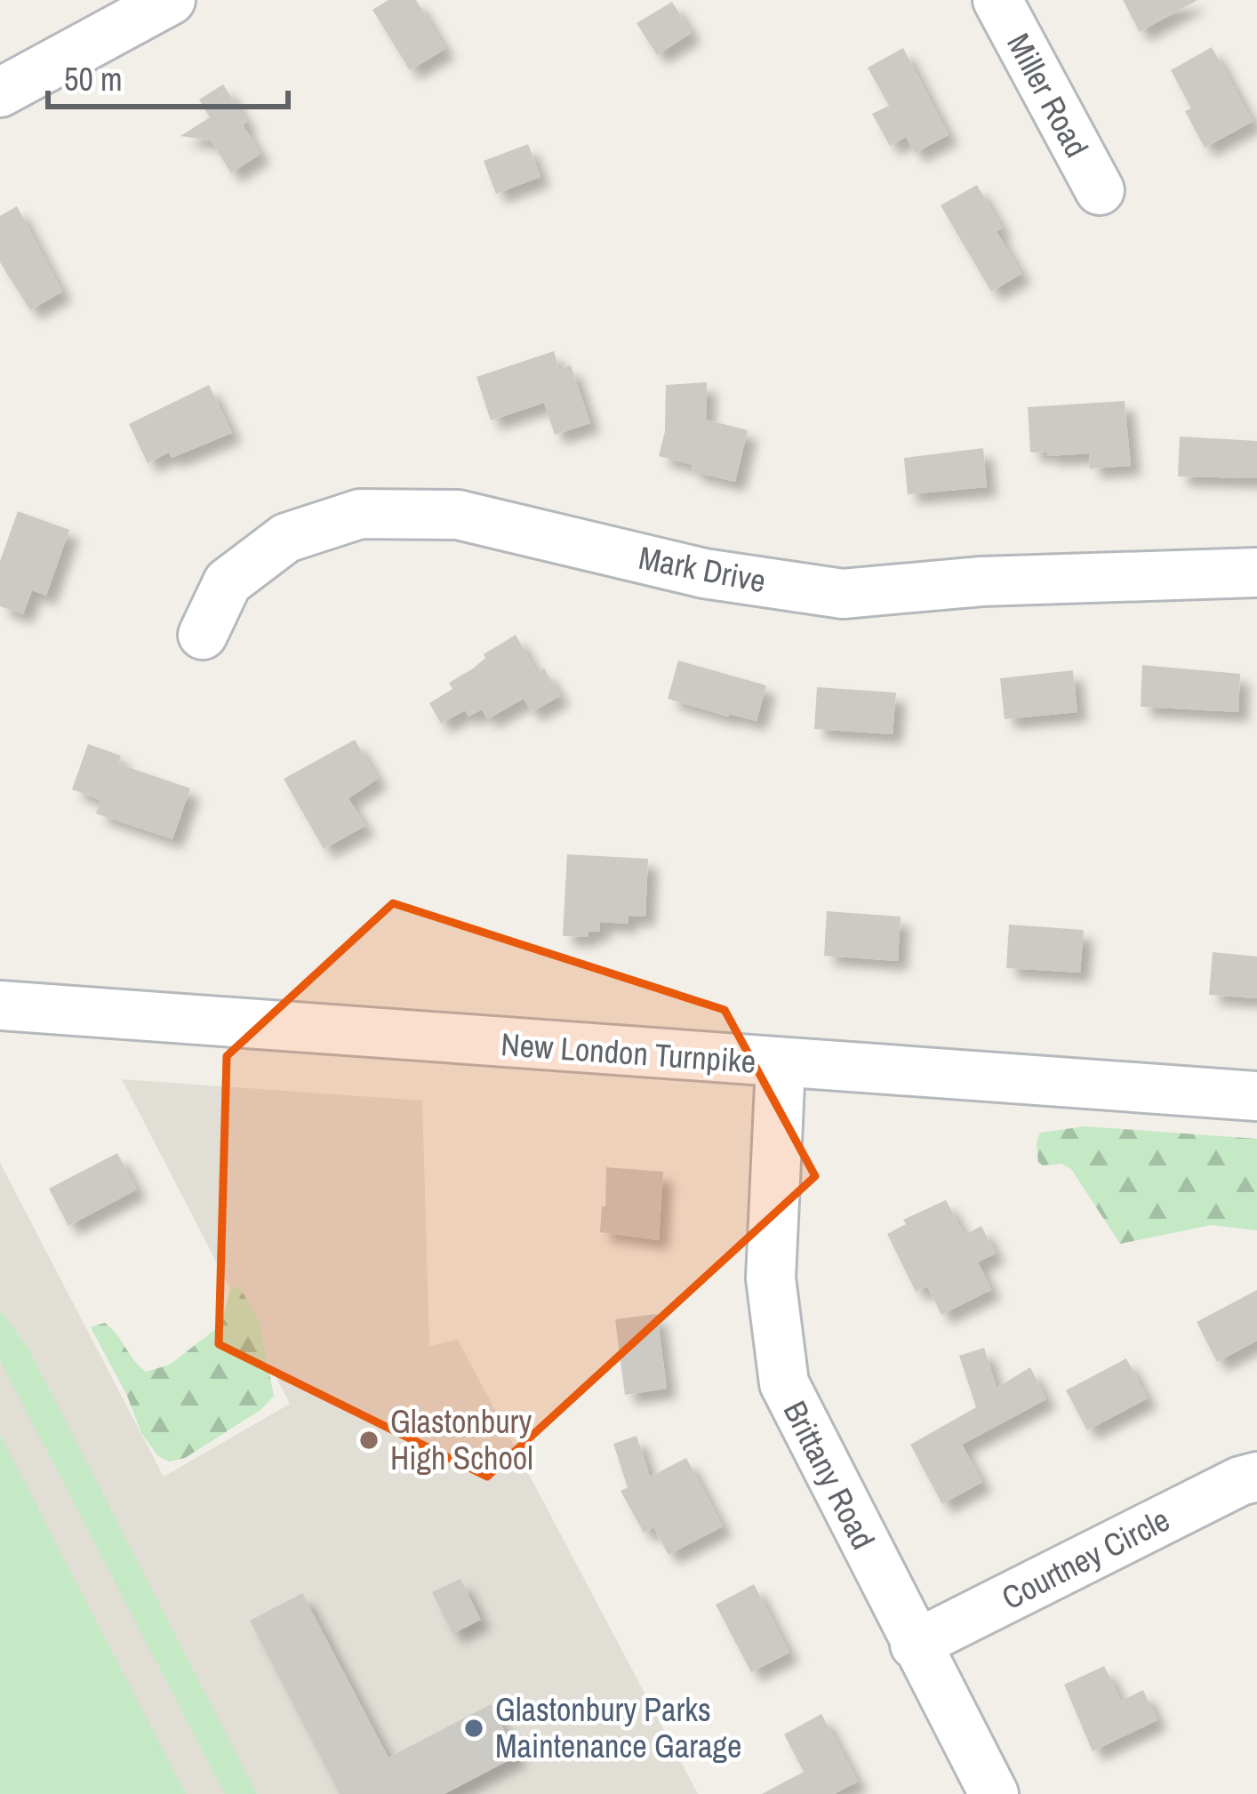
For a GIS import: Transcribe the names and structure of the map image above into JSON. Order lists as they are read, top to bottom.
{
  "streets": {
    "street": [
      "Miller Road",
      "Mark Drive",
      "New London Turnpike",
      "Brittany Road",
      "Courtney Circle"
    ]
  },
  "crossings": [
    ["New London Turnpike", "Brittany Road"],
    ["Brittany Road", "Courtney Circle"]
  ],
  "places": ["Glastonbury High School", "Glastonbury Parks Maintenance Garage"],
  "scale_bar": "50 m"
}
